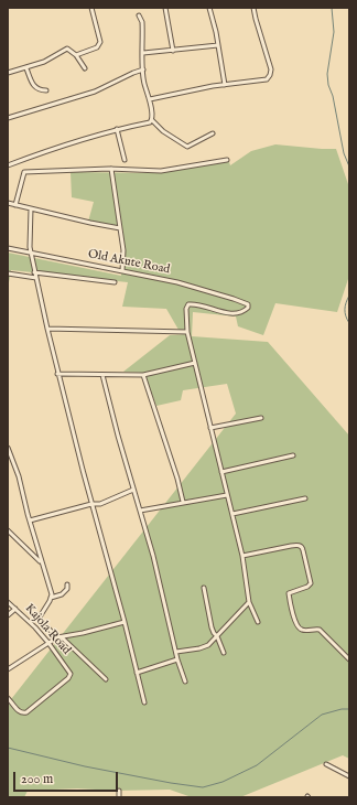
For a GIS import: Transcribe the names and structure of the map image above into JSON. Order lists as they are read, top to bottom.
{
  "streets": {
    "street": ["Old Akute Road", "Kajola Road"]
  },
  "scale_bar": "200 m"
}
